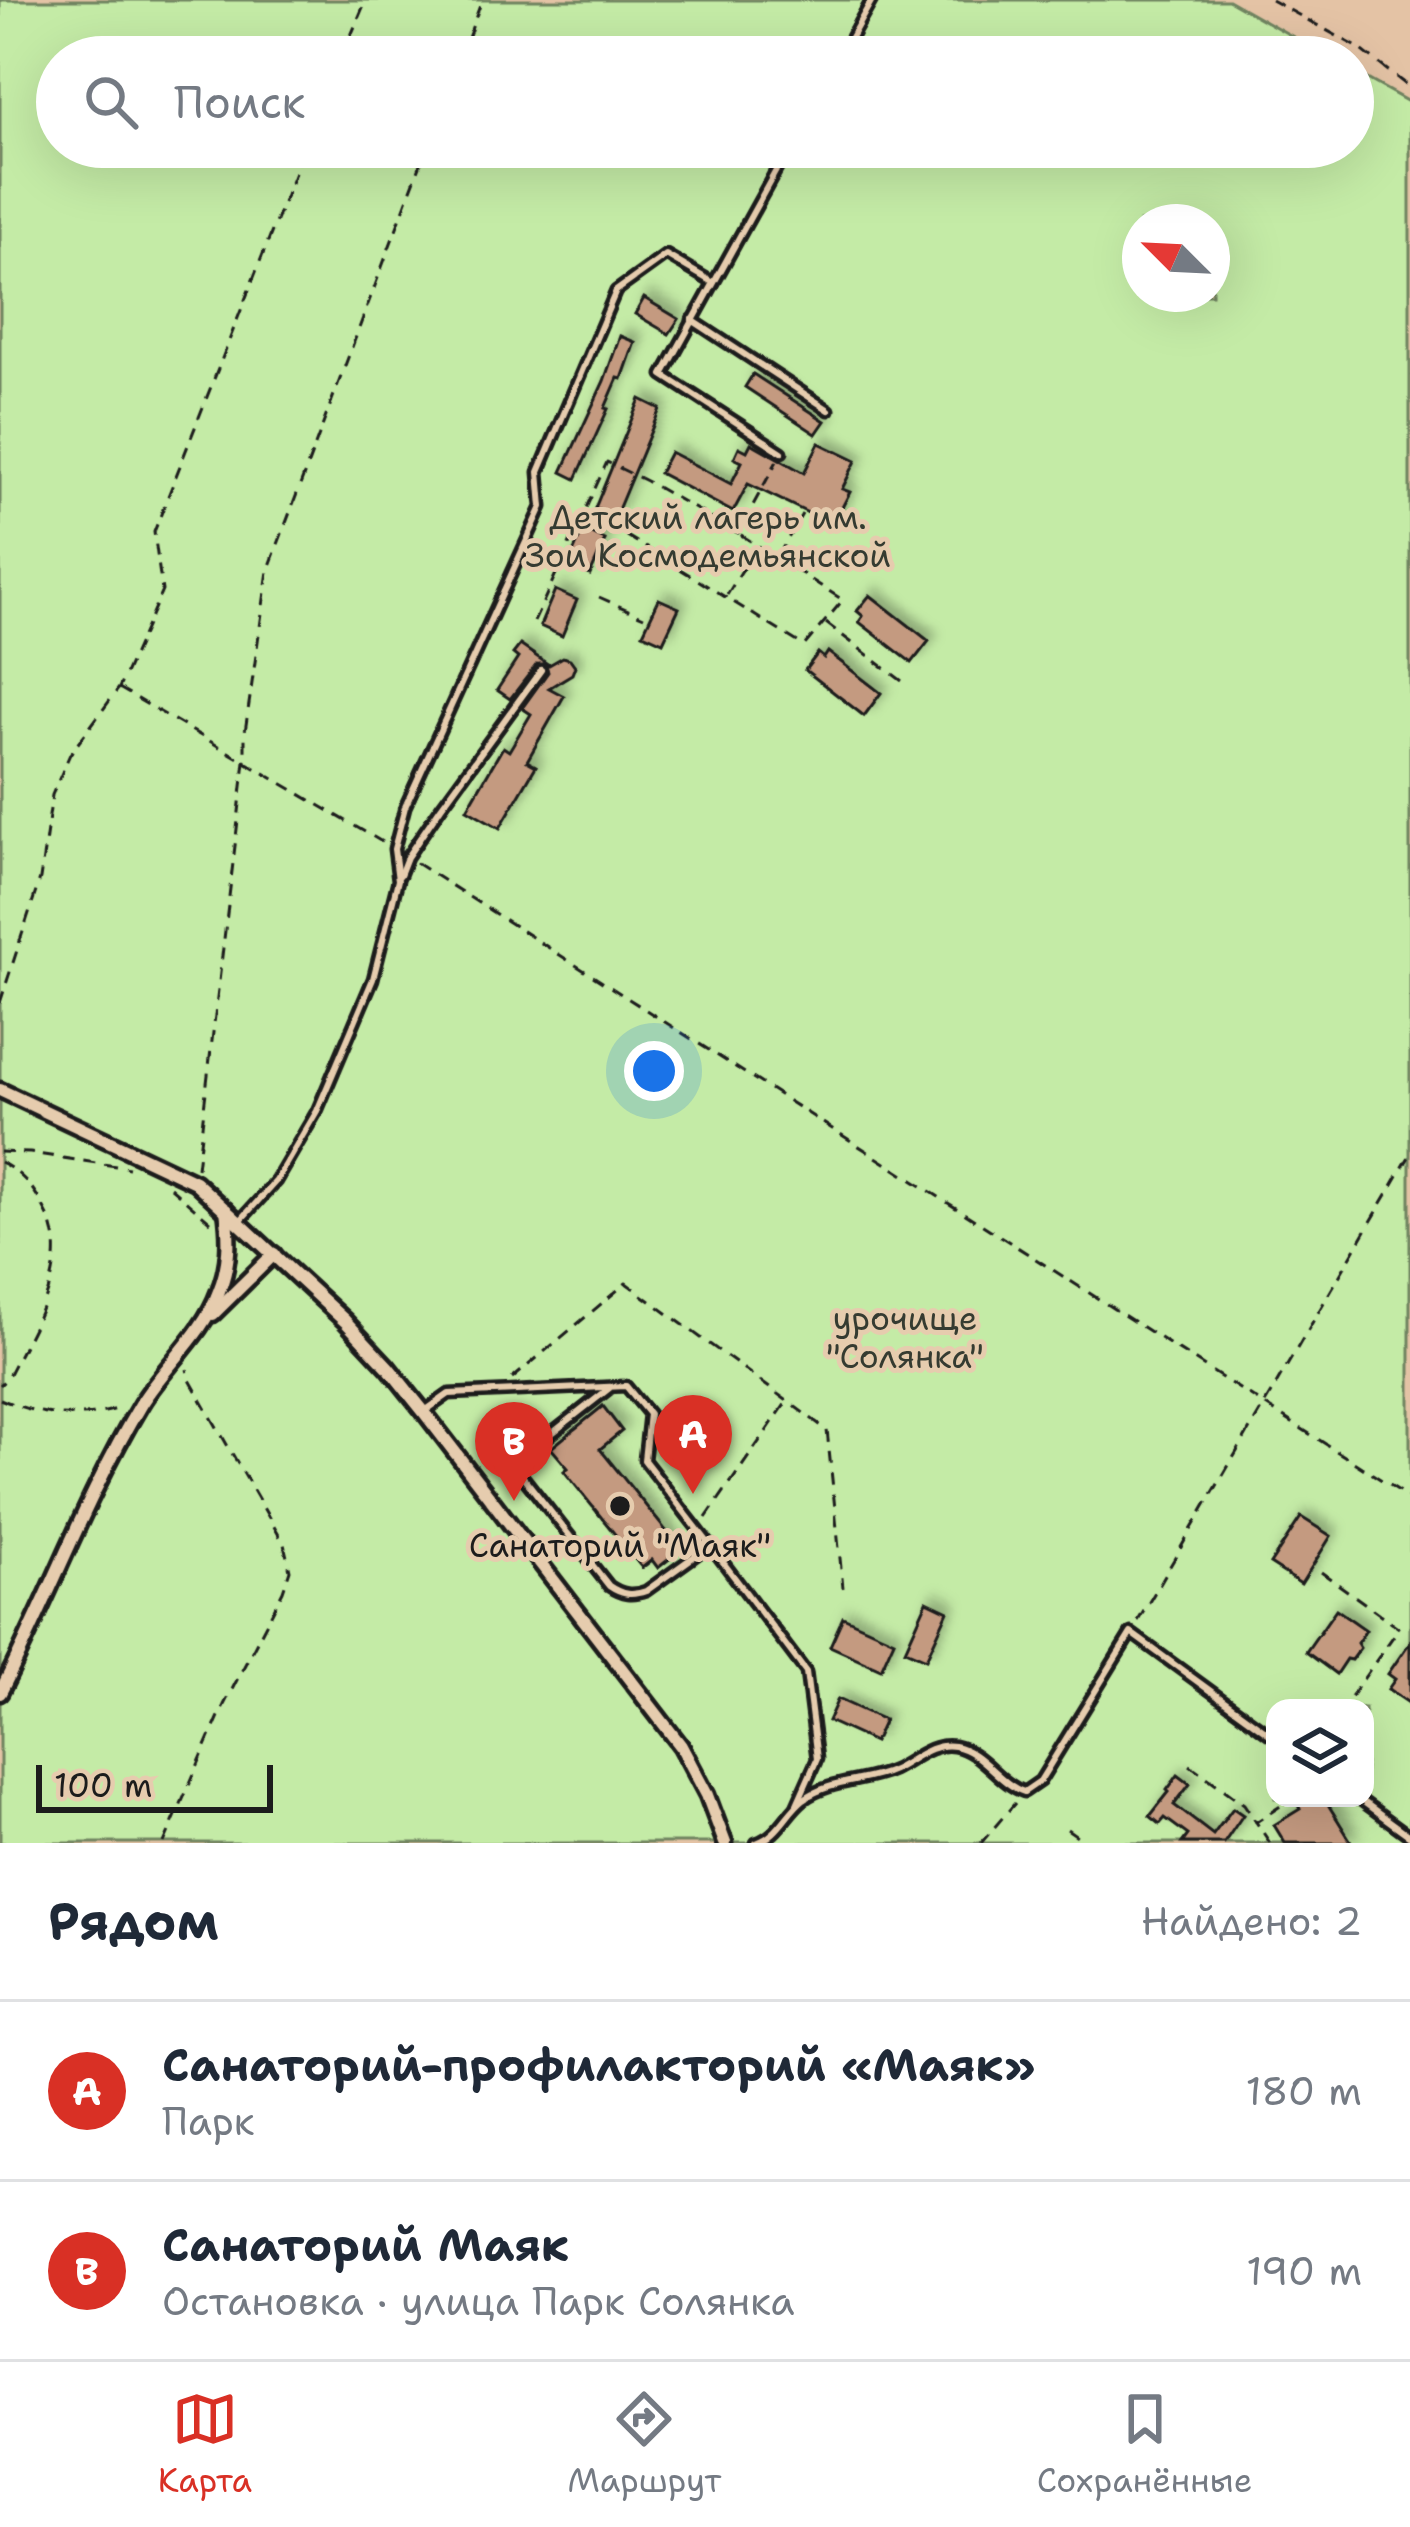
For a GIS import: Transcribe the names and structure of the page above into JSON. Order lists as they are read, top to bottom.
{
  "parks": ["Детский лагерь им. Зои Космодемьянской", "урочище \"Солянка\""],
  "places": ["Санаторий \"Маяк\""],
  "scale_bar": "100 m",
  "north": "top left",
  "page": {
    "search": "Поиск",
    "pins": ["A", "B"],
    "scale": "100 m",
    "heading": ["Рядом", "Найдено: 2"],
    "list": [
      {
        "mark": "A",
        "name": "Санаторий-профилакторий «Маяк»",
        "note": "Парк",
        "value": "180 m"
      },
      {
        "mark": "B",
        "name": "Санаторий Маяк",
        "note": "Остановка · улица Парк Солянка",
        "value": "190 m"
      }
    ],
    "nav": ["Карта", "Маршрут", "Сохранённые"]
  }
}
